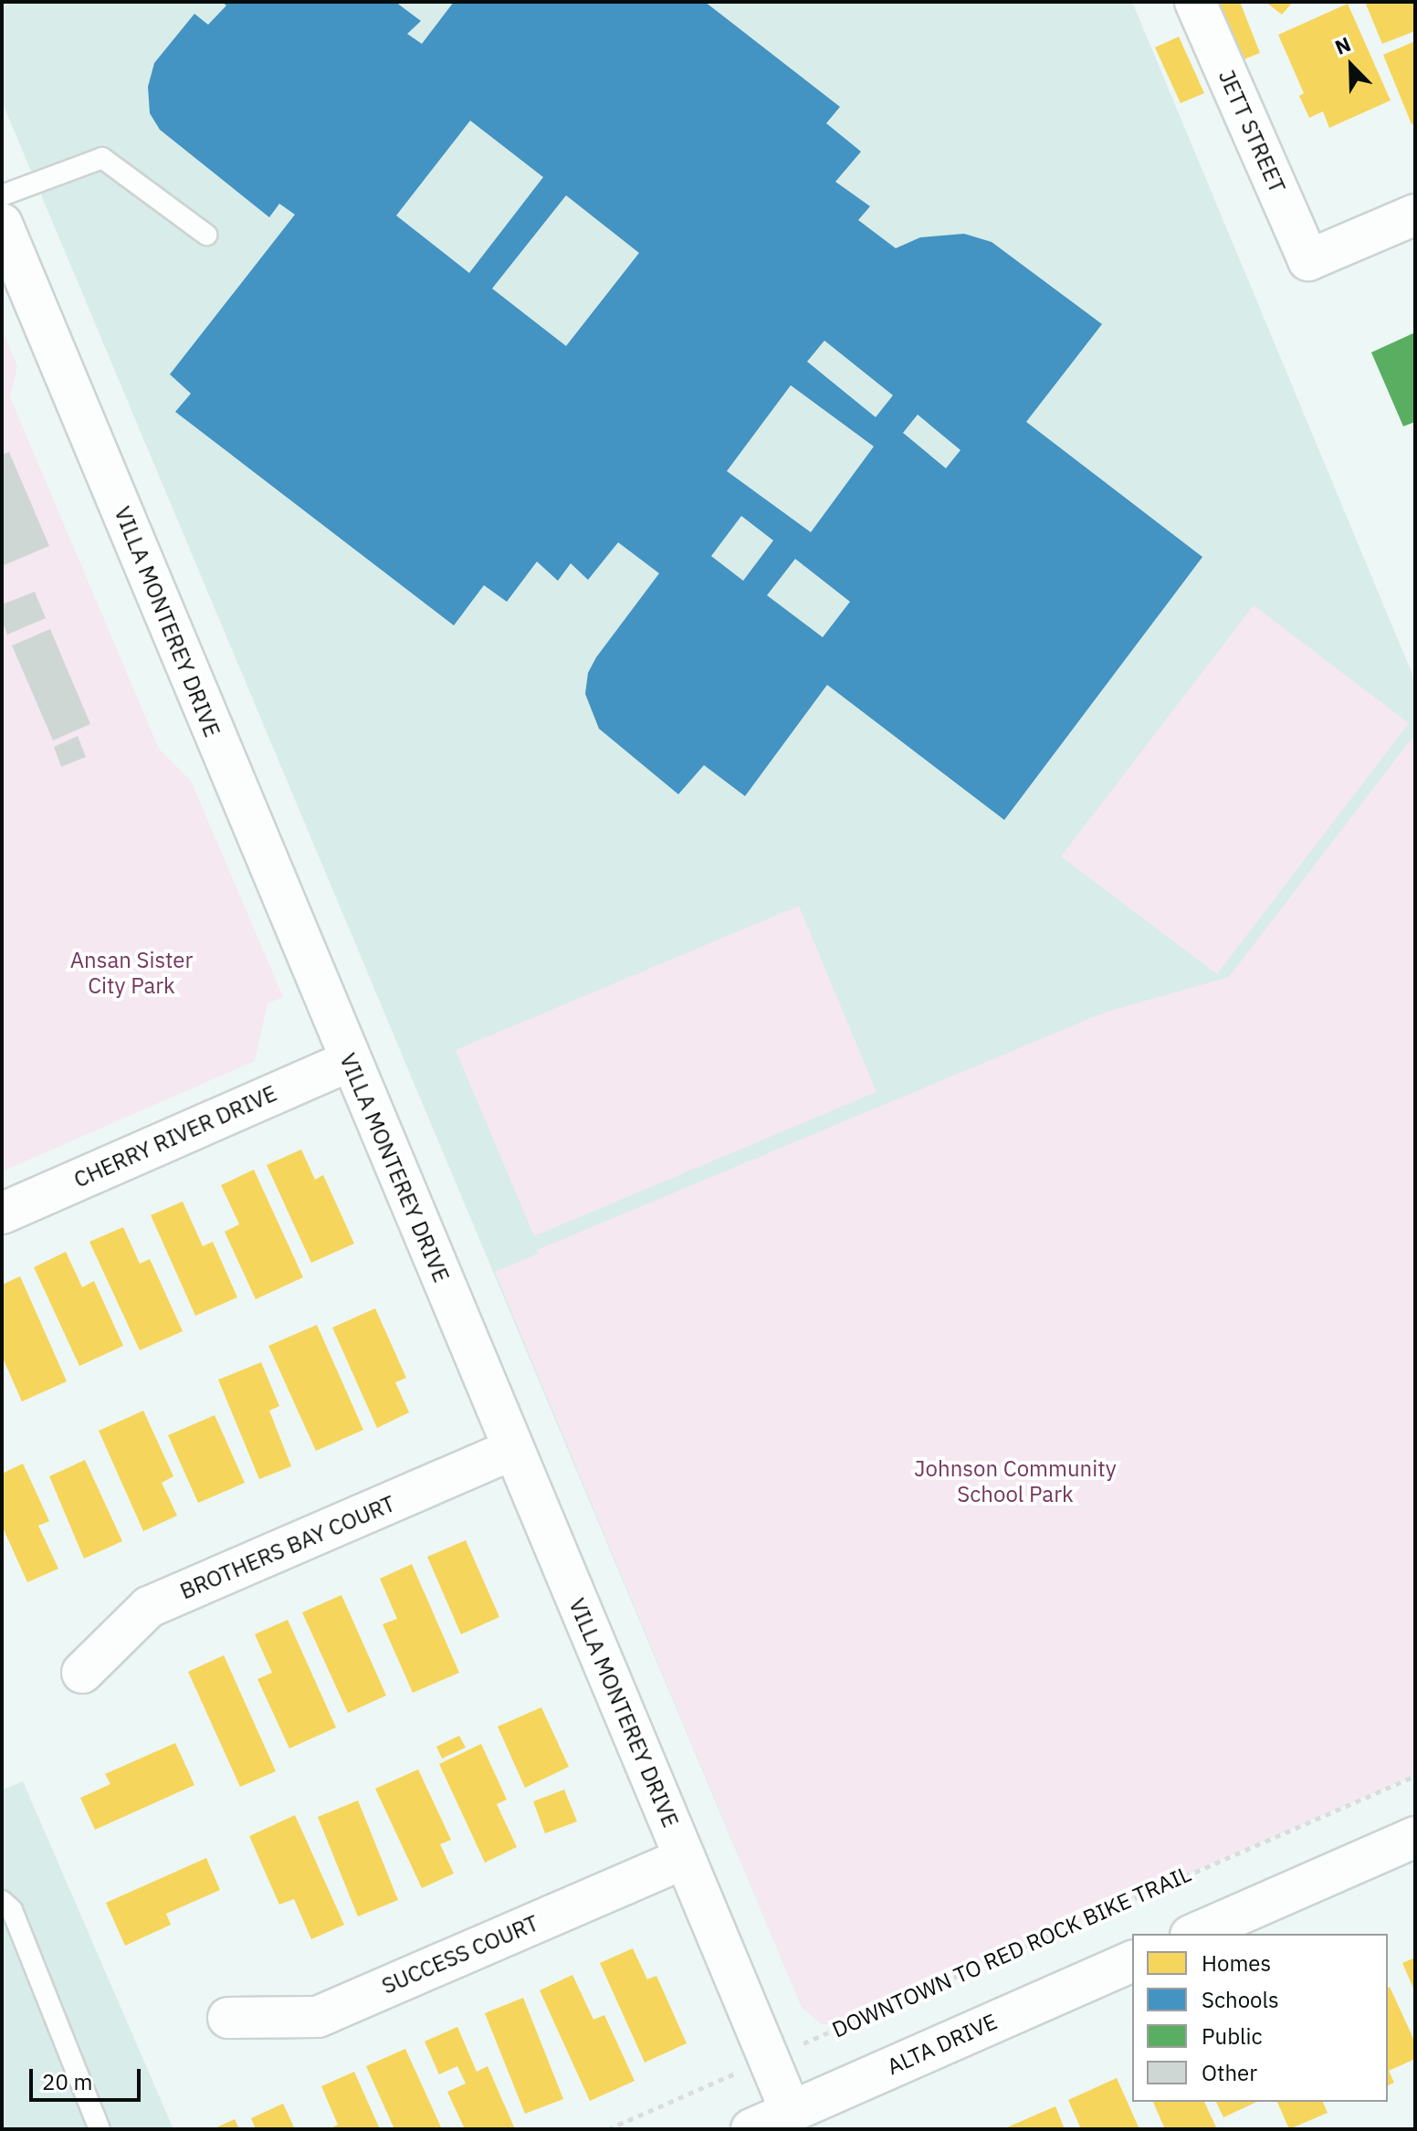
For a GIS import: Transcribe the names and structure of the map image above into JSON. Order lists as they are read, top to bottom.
{
  "streets": {
    "street": [
      "JETT STREET",
      "VILLA MONTEREY DRIVE",
      "CHERRY RIVER DRIVE",
      "BROTHERS BAY COURT",
      "SUCCESS COURT",
      "ALTA DRIVE"
    ],
    "path": ["DOWNTOWN TO RED ROCK BIKE TRAIL"]
  },
  "crossings": [
    ["VILLA MONTEREY DRIVE", "CHERRY RIVER DRIVE"],
    ["VILLA MONTEREY DRIVE", "BROTHERS BAY COURT"],
    ["VILLA MONTEREY DRIVE", "DOWNTOWN TO RED ROCK BIKE TRAIL"],
    ["VILLA MONTEREY DRIVE", "SUCCESS COURT"],
    ["VILLA MONTEREY DRIVE", "ALTA DRIVE"]
  ],
  "parks": ["Ansan Sister City Park", "Johnson Community School Park"],
  "legend": [
    "Homes",
    "Schools",
    "Public",
    "Other"
  ],
  "scale_bar": "20 m",
  "north": "top left"
}
